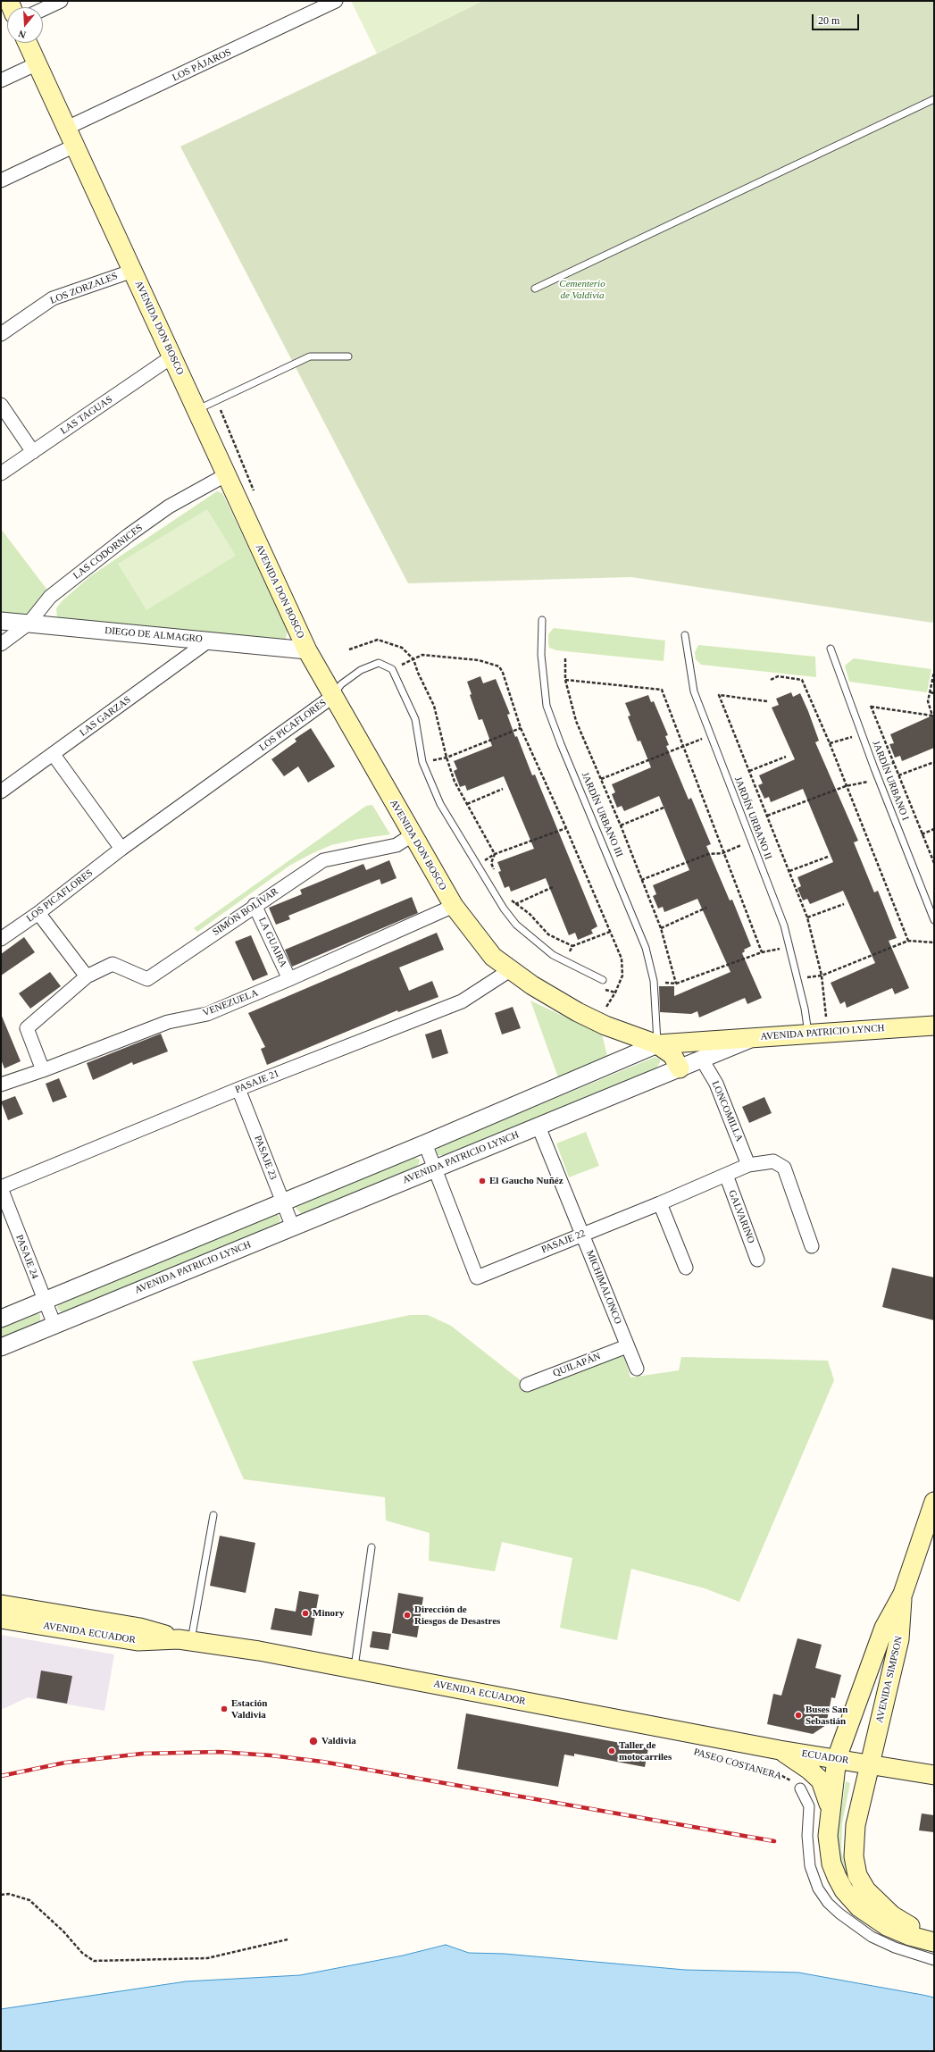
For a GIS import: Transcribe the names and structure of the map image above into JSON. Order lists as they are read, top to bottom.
{
  "streets": {
    "main road": [
      "AVENIDA DON BOSCO",
      "AVENIDA PATRICIO LYNCH",
      "AVENIDA ECUADOR",
      "AVENIDA SIMPSON",
      "ECUADOR"
    ],
    "street": [
      "LOS PÁJAROS",
      "LOS ZORZALES",
      "LAS TAGUAS",
      "LAS CODORNICES",
      "DIEGO DE ALMAGRO",
      "LAS GARZAS",
      "LOS PICAFLORES",
      "SIMÓN BOLÍVAR",
      "LA GUAIRA",
      "VENEZUELA",
      "PASAJE 21",
      "LONCOMILLA",
      "PASAJE 23",
      "GALVARINO",
      "PASAJE 22",
      "PASAJE 24",
      "MICHIMALONCO",
      "QUILAPÁN"
    ],
    "lane": ["JARDÍN URBANO I", "JARDÍN URBANO III", "JARDÍN URBANO II"],
    "path": ["PASEO COSTANERA"]
  },
  "crossings": [
    ["LOS PÁJAROS", "AVENIDA DON BOSCO"],
    ["LOS ZORZALES", "AVENIDA DON BOSCO"],
    ["AVENIDA DON BOSCO", "LAS TAGUAS"],
    ["AVENIDA DON BOSCO", "LAS CODORNICES"],
    ["AVENIDA DON BOSCO", "DIEGO DE ALMAGRO"],
    ["AVENIDA DON BOSCO", "LOS PICAFLORES"],
    ["AVENIDA DON BOSCO", "JARDÍN URBANO III"],
    ["AVENIDA DON BOSCO", "SIMÓN BOLÍVAR"],
    ["AVENIDA DON BOSCO", "VENEZUELA"],
    ["AVENIDA DON BOSCO", "AVENIDA PATRICIO LYNCH"],
    ["AVENIDA DON BOSCO", "PASAJE 21"],
    ["LAS CODORNICES", "DIEGO DE ALMAGRO"],
    ["DIEGO DE ALMAGRO", "LAS GARZAS"],
    ["JARDÍN URBANO II", "AVENIDA PATRICIO LYNCH"],
    ["SIMÓN BOLÍVAR", "LA GUAIRA"],
    ["SIMÓN BOLÍVAR", "VENEZUELA"],
    ["LA GUAIRA", "VENEZUELA"],
    ["AVENIDA PATRICIO LYNCH", "LONCOMILLA"],
    ["AVENIDA PATRICIO LYNCH", "PASAJE 23"],
    ["AVENIDA PATRICIO LYNCH", "PASAJE 22"],
    ["AVENIDA PATRICIO LYNCH", "PASAJE 24"],
    ["AVENIDA PATRICIO LYNCH", "MICHIMALONCO"],
    ["PASAJE 21", "PASAJE 23"],
    ["PASAJE 21", "PASAJE 24"],
    ["LONCOMILLA", "PASAJE 22"],
    ["GALVARINO", "PASAJE 22"],
    ["PASAJE 22", "MICHIMALONCO"],
    ["MICHIMALONCO", "QUILAPÁN"],
    ["AVENIDA ECUADOR", "ECUADOR"],
    ["AVENIDA SIMPSON", "ECUADOR"]
  ],
  "parks": ["Cementerio de Valdivia"],
  "places": [
    "El Gaucho Nuñéz",
    "Minory",
    "Dirección de Riesgos de Desastres",
    "Estación Valdivia",
    "Buses San Sebastián",
    "Valdivia",
    "Taller de motocarriles"
  ],
  "scale_bar": "20 m",
  "north": "bottom"
}
